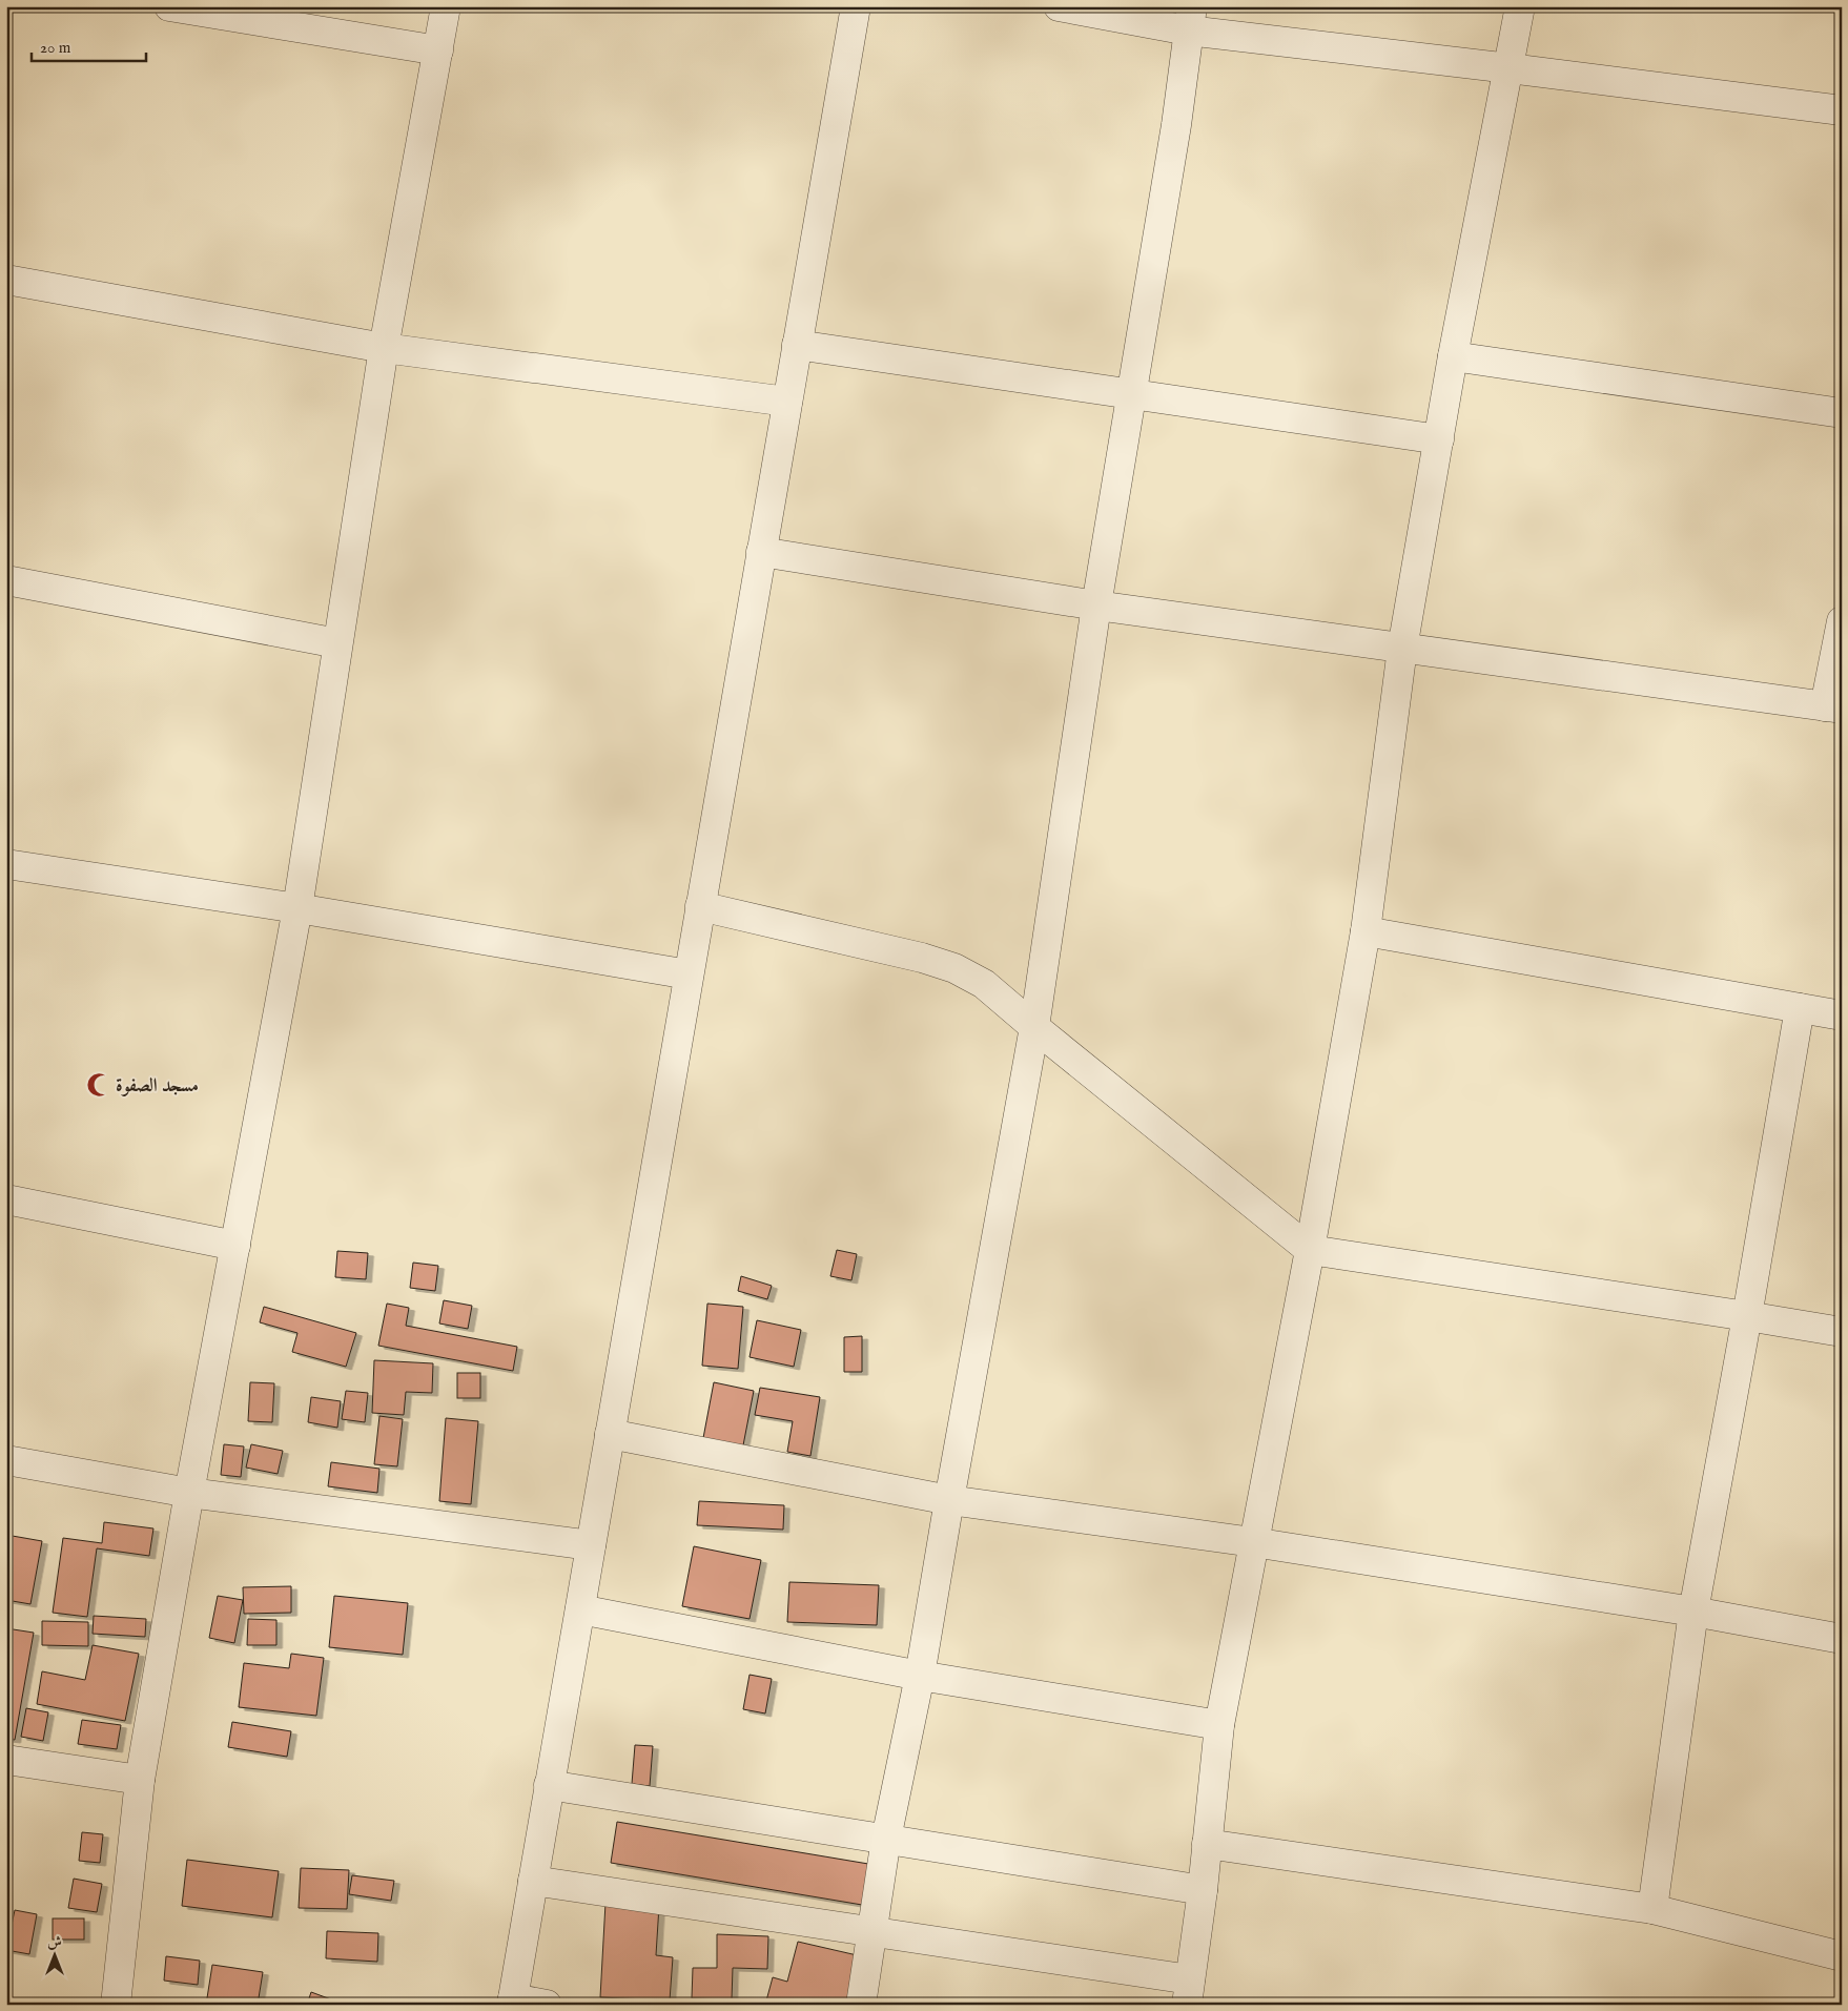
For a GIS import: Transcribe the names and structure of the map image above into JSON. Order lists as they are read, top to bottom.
{
  "places": {
    "mosque": ["مسجد الصفوة"]
  },
  "scale_bar": "20 m",
  "north": "top"
}
